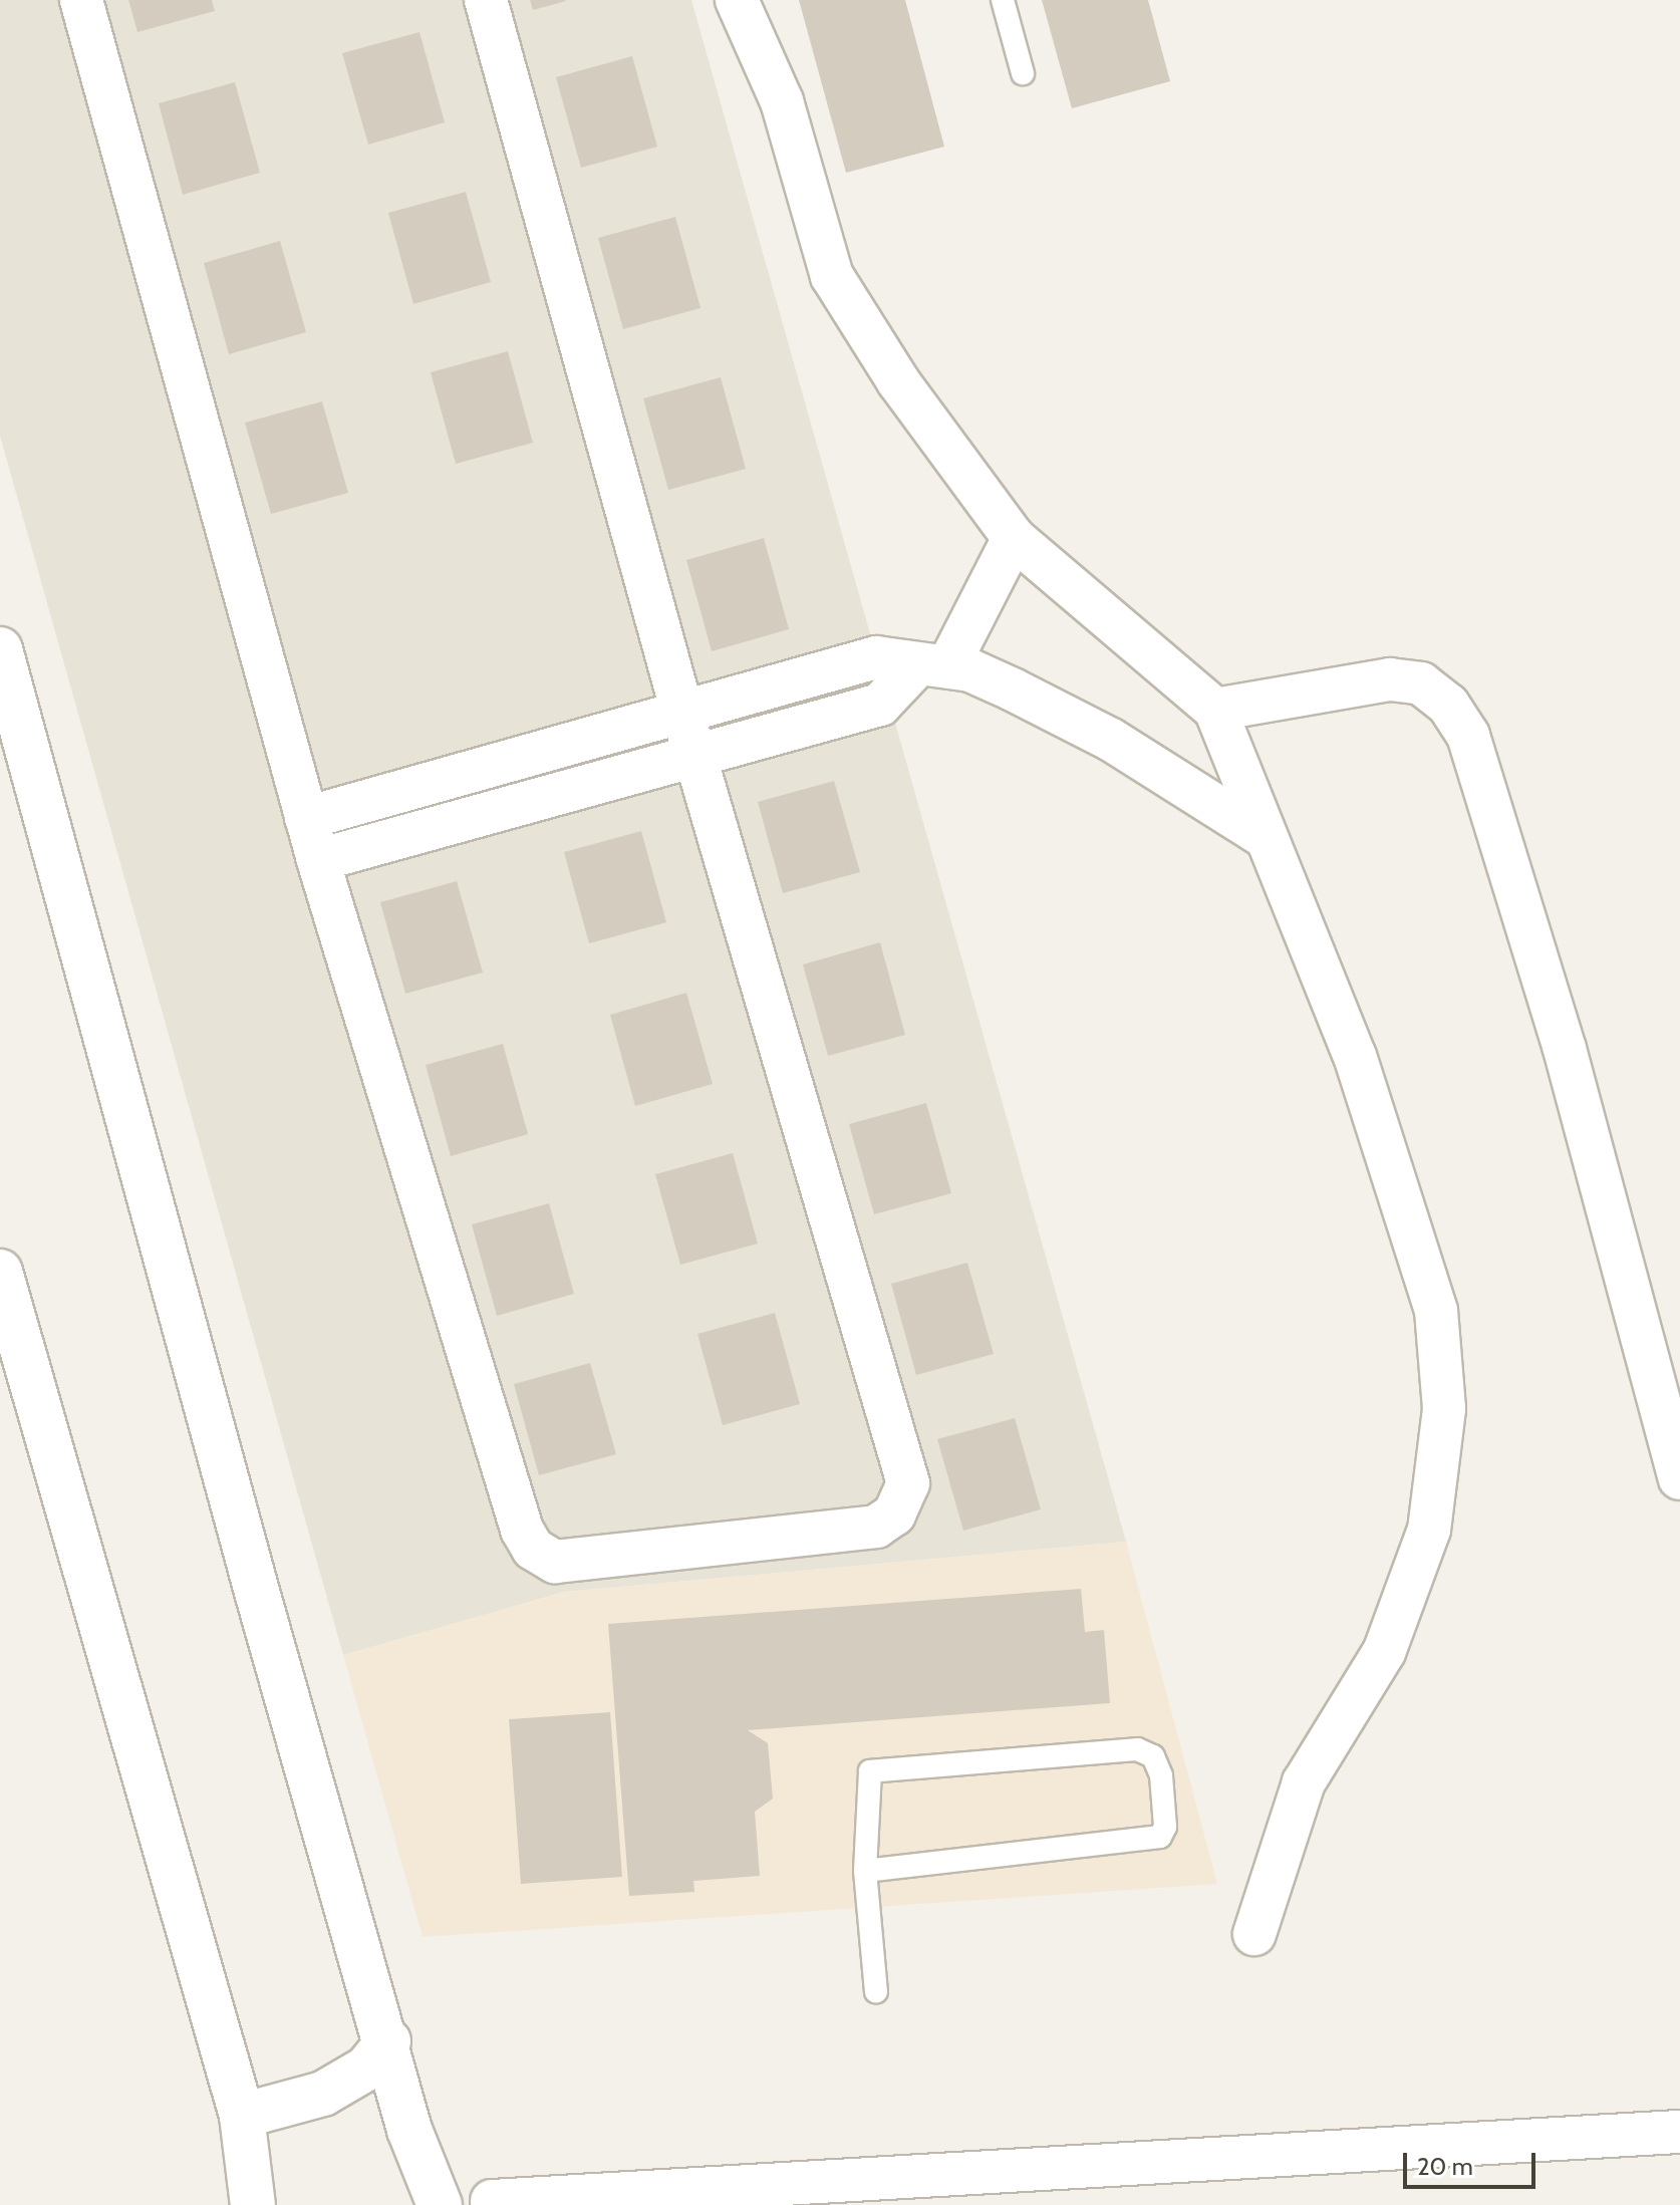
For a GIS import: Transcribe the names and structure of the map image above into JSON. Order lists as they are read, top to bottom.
{
  "scale_bar": "20 m"
}
